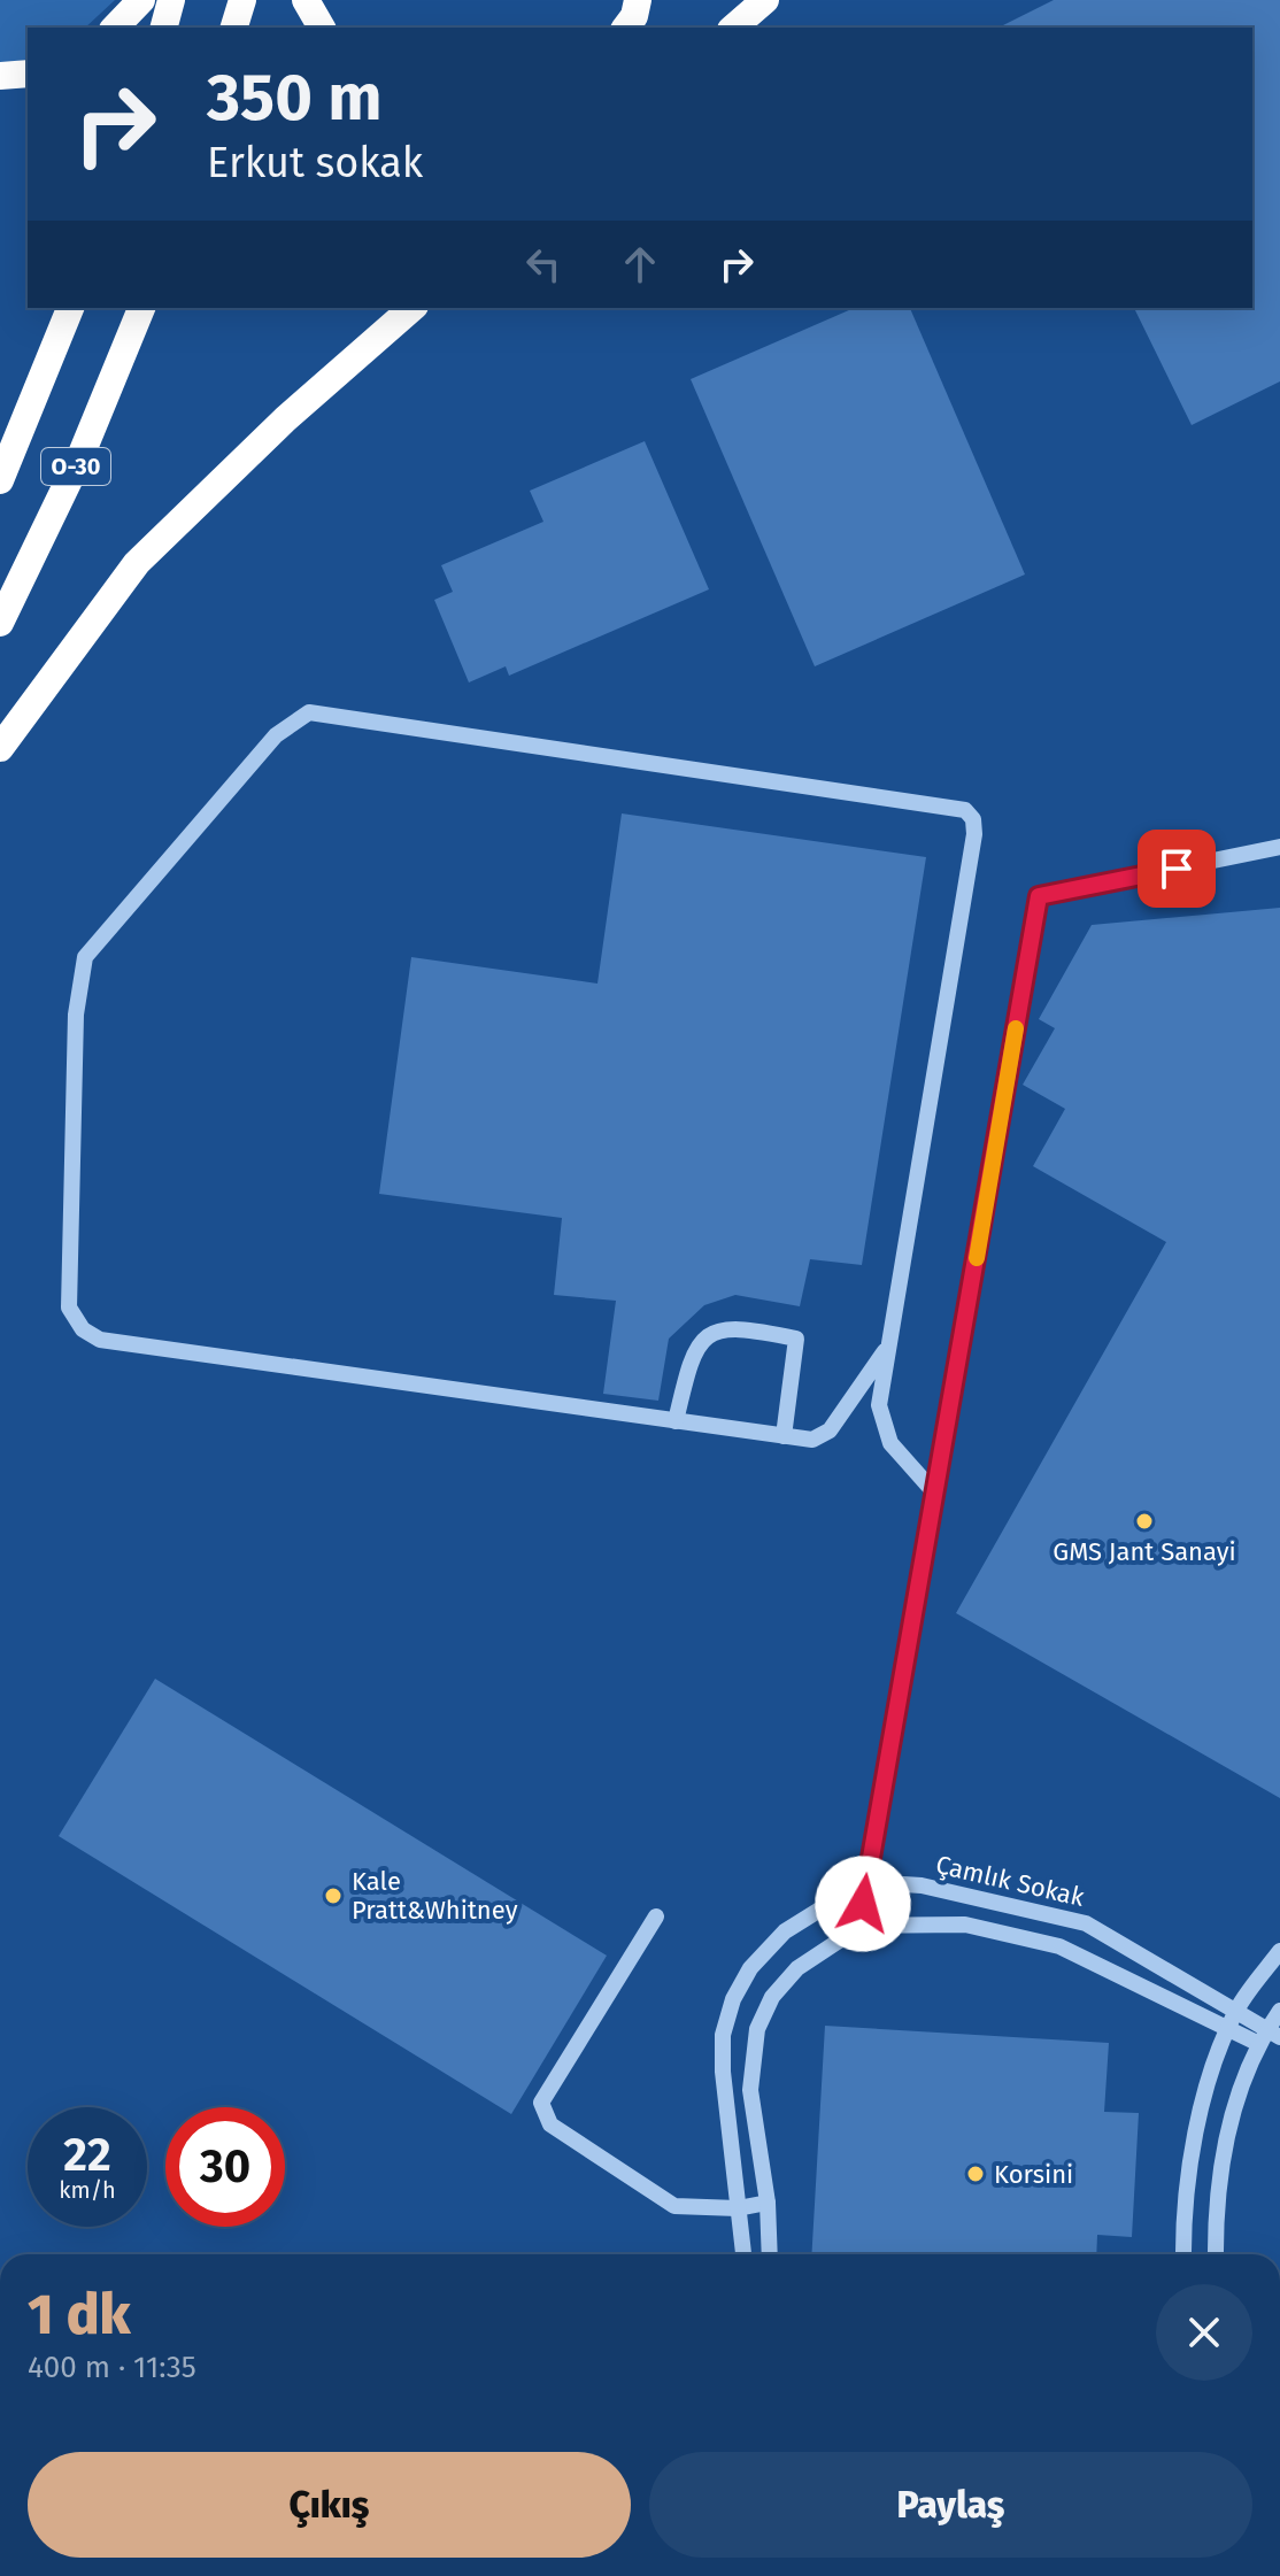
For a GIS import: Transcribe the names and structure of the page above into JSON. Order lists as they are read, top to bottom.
{
  "streets": {
    "highway": ["O-30"],
    "street": ["Çamlık Sokak"]
  },
  "places": ["GMS Jant Sanayi", "Kale Pratt&Whitney", "Korsini"],
  "page": {
    "turn": ["350 m", "Erkut sokak"],
    "speed": "22 km/h",
    "limit": "30",
    "heading": ["1 dk", "400 m · 11:35"],
    "buttons": ["Çıkış", "Paylaş"]
  }
}
